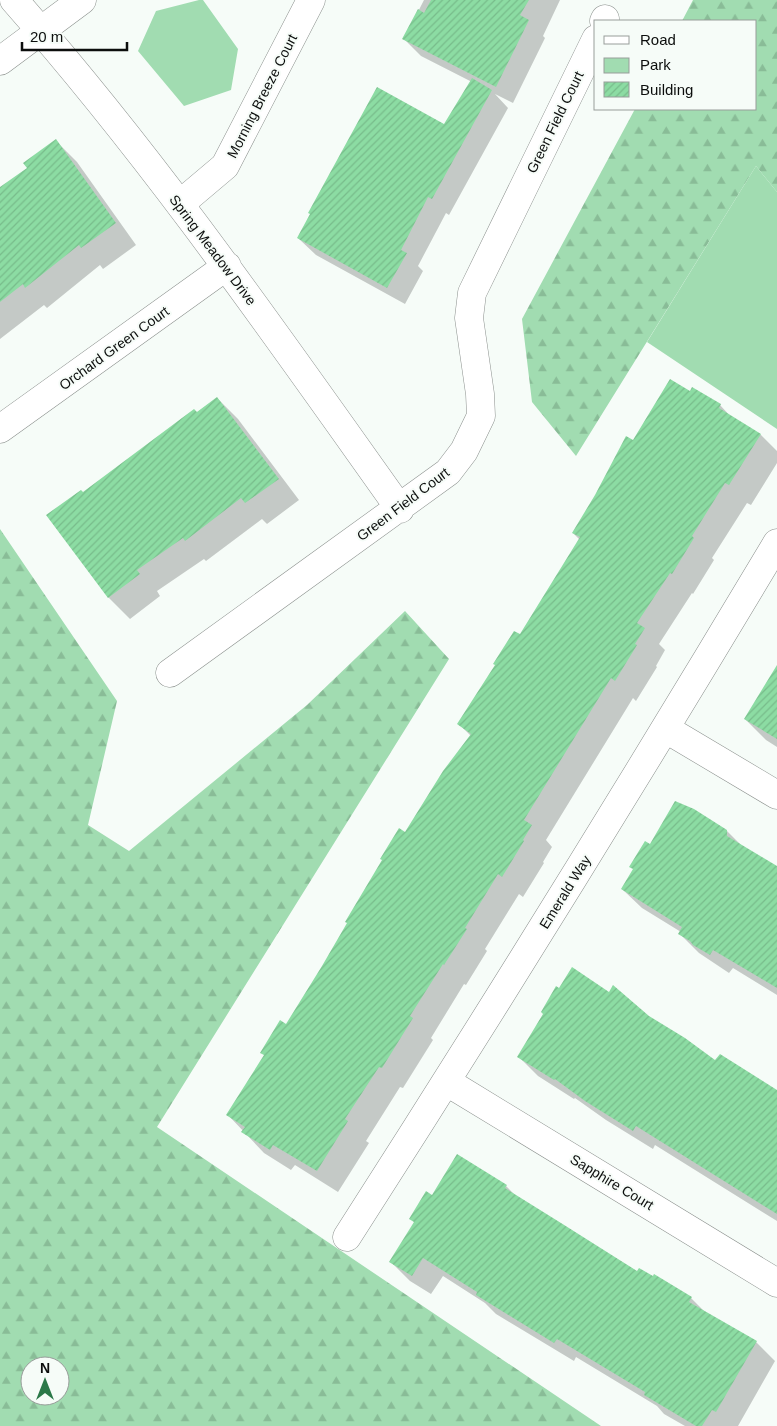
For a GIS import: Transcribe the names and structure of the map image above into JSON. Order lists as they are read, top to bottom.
{
  "streets": {
    "street": [
      "Morning Breeze Court",
      "Green Field Court",
      "Spring Meadow Drive",
      "Orchard Green Court",
      "Emerald Way",
      "Sapphire Court"
    ]
  },
  "crossings": [
    ["Morning Breeze Court", "Spring Meadow Drive"],
    ["Green Field Court", "Spring Meadow Drive"],
    ["Spring Meadow Drive", "Orchard Green Court"],
    ["Emerald Way", "Sapphire Court"]
  ],
  "legend": ["Road", "Park", "Building"],
  "scale_bar": "20 m",
  "north": "top"
}
